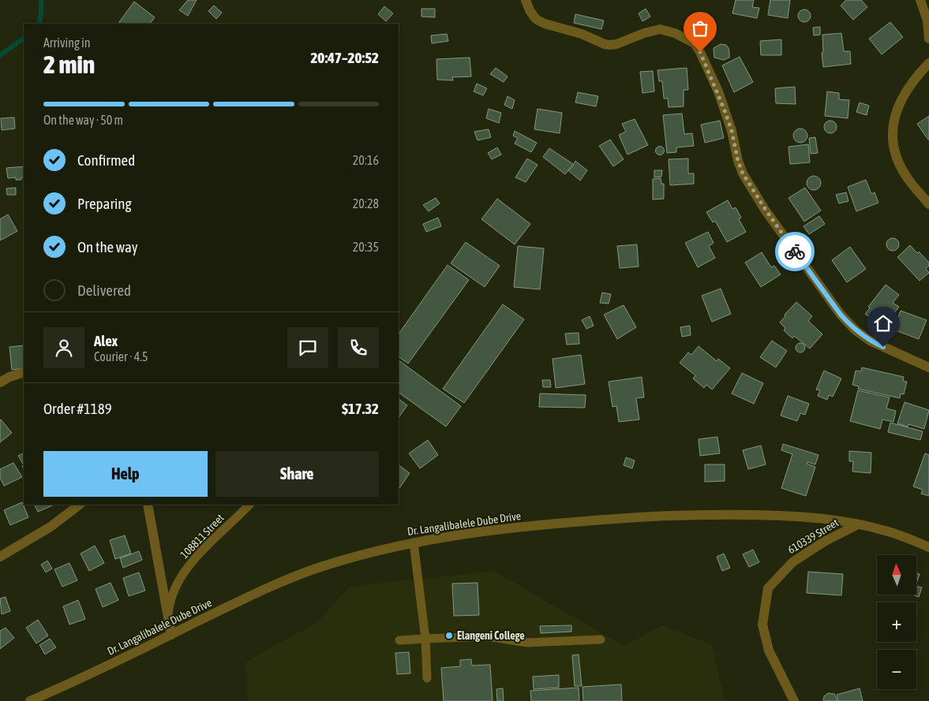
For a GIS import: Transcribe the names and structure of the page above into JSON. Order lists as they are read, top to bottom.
{
  "streets": {
    "street": ["Dr. Langalibalele Dube Drive", "610339 Street"],
    "lane": ["108811 Street"]
  },
  "crossings": [
    ["Dr. Langalibalele Dube Drive", "108811 Street"],
    ["Dr. Langalibalele Dube Drive", "610339 Street"]
  ],
  "places": ["Elangeni College"],
  "north": "top",
  "page": {
    "heading": ["2 min", "Arriving in", "20:47–20:52"],
    "panel": [
      "Alex",
      "Courier · 4.5",
      "Order #1189",
      "$17.32"
    ],
    "bar": "On the way · 50 m",
    "list": [
      ["Confirmed", "20:16"],
      ["Preparing", "20:28"],
      ["On the way", "20:35"],
      "Delivered"
    ],
    "buttons": ["Help", "Share"],
    "map_buttons": ["+", "−"]
  }
}
